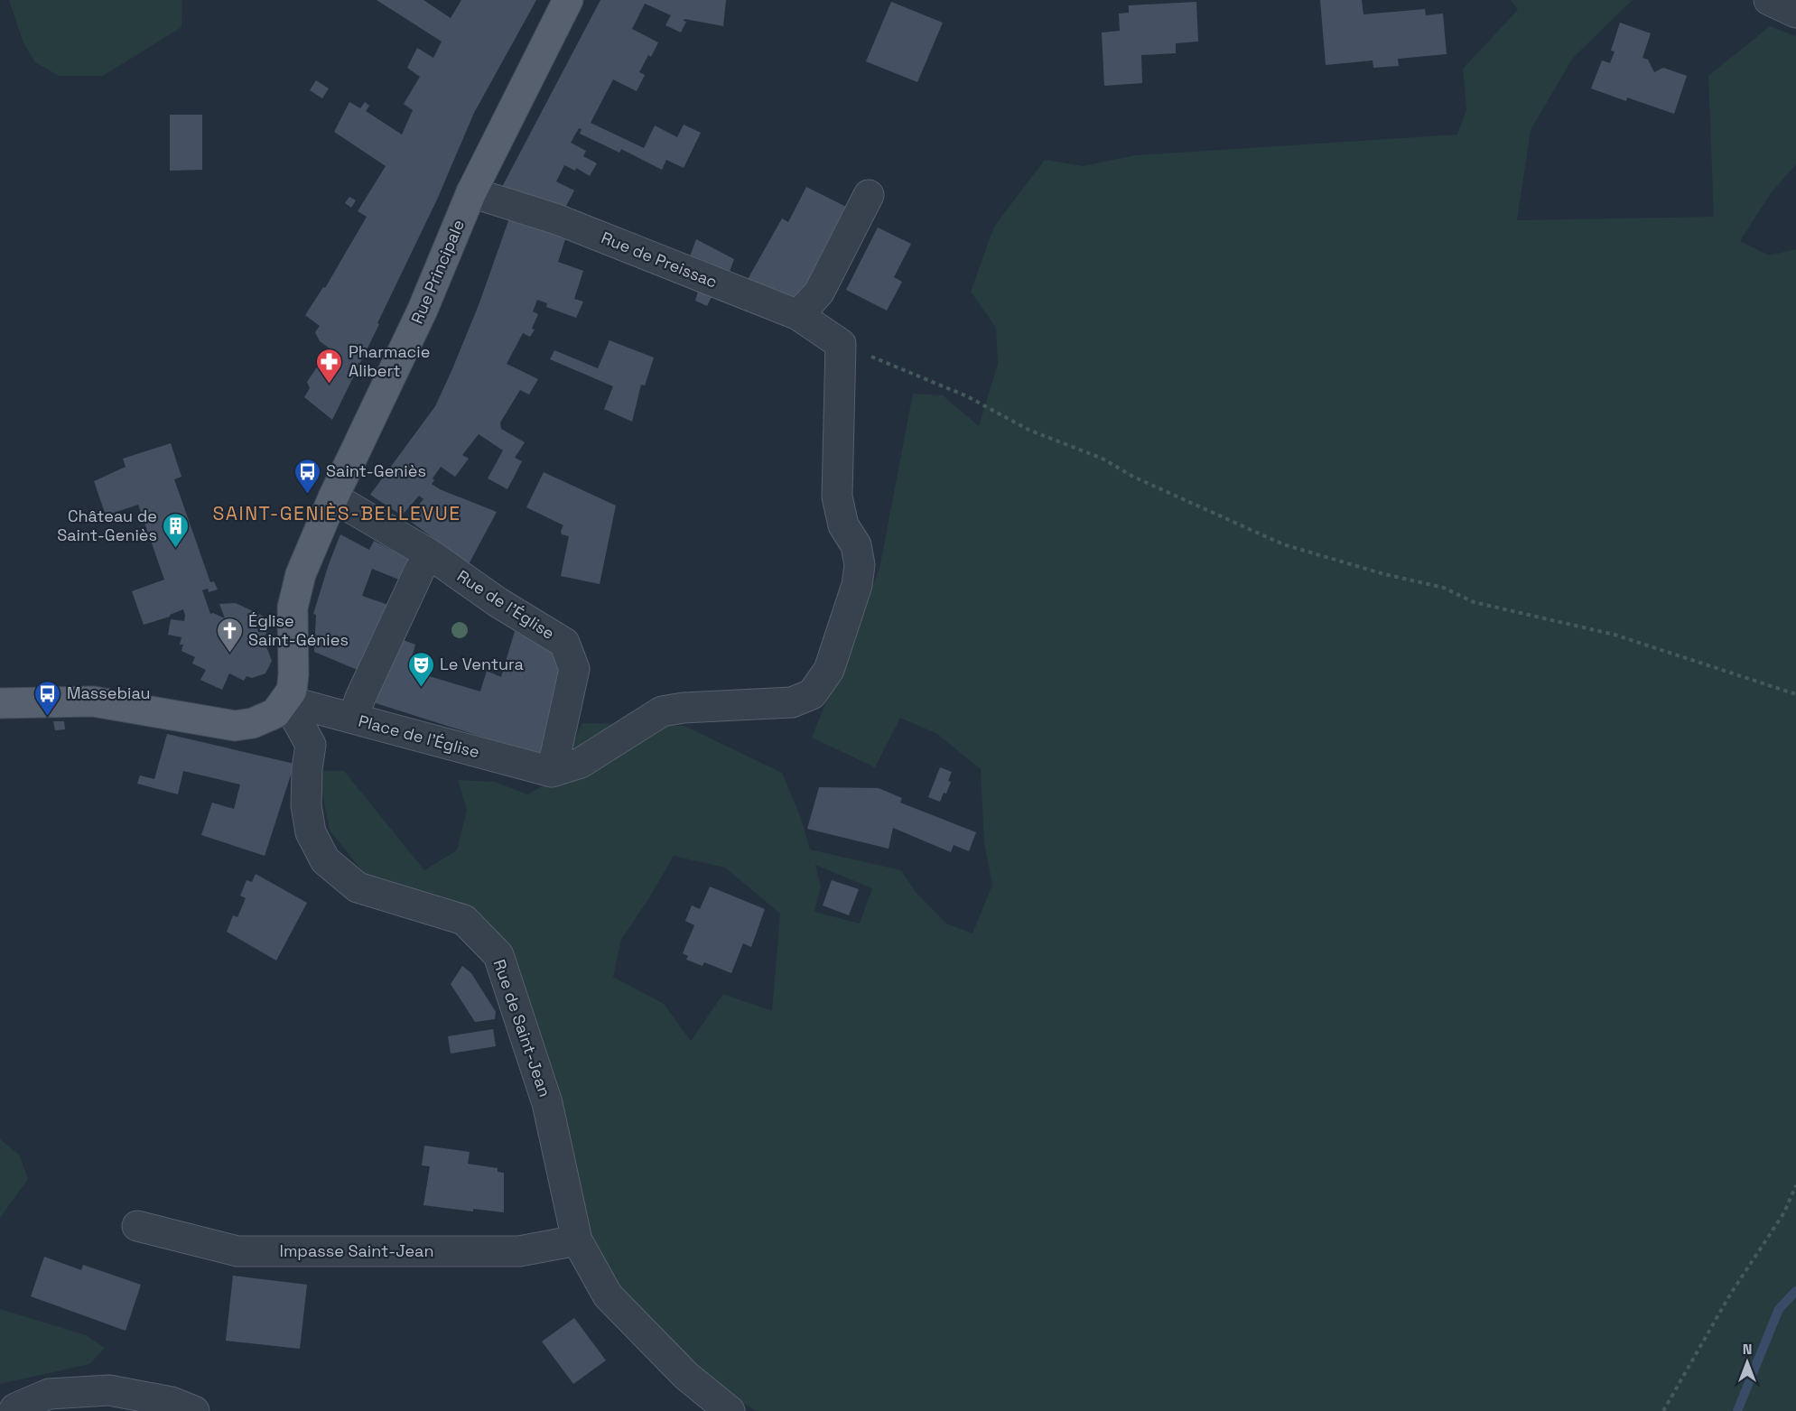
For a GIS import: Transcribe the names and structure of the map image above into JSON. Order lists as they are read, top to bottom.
{
  "streets": {
    "main road": ["Rue Principale"],
    "street": [
      "Rue de Preissac",
      "Rue de l'Église",
      "Place de l'Église",
      "Rue de Saint-Jean",
      "Impasse Saint-Jean"
    ]
  },
  "crossings": [
    ["Rue de Preissac", "Rue Principale"],
    ["Rue Principale", "Rue de l'Église"],
    ["Rue Principale", "Place de l'Église"],
    ["Rue Principale", "Rue de Saint-Jean"],
    ["Rue de l'Église", "Place de l'Église"],
    ["Place de l'Église", "Rue de Saint-Jean"],
    ["Rue de Saint-Jean", "Impasse Saint-Jean"]
  ],
  "districts": ["SAINT-GENIÈS-BELLEVUE"],
  "places": {
    "pharmacy": ["Pharmacie Alibert"],
    "bus stop": ["Saint-Geniès", "Massebiau"],
    "building": ["Château de Saint-Geniès"],
    "church": ["Église Saint-Génies"],
    "theatre": ["Le Ventura"]
  },
  "north": "top"
}
